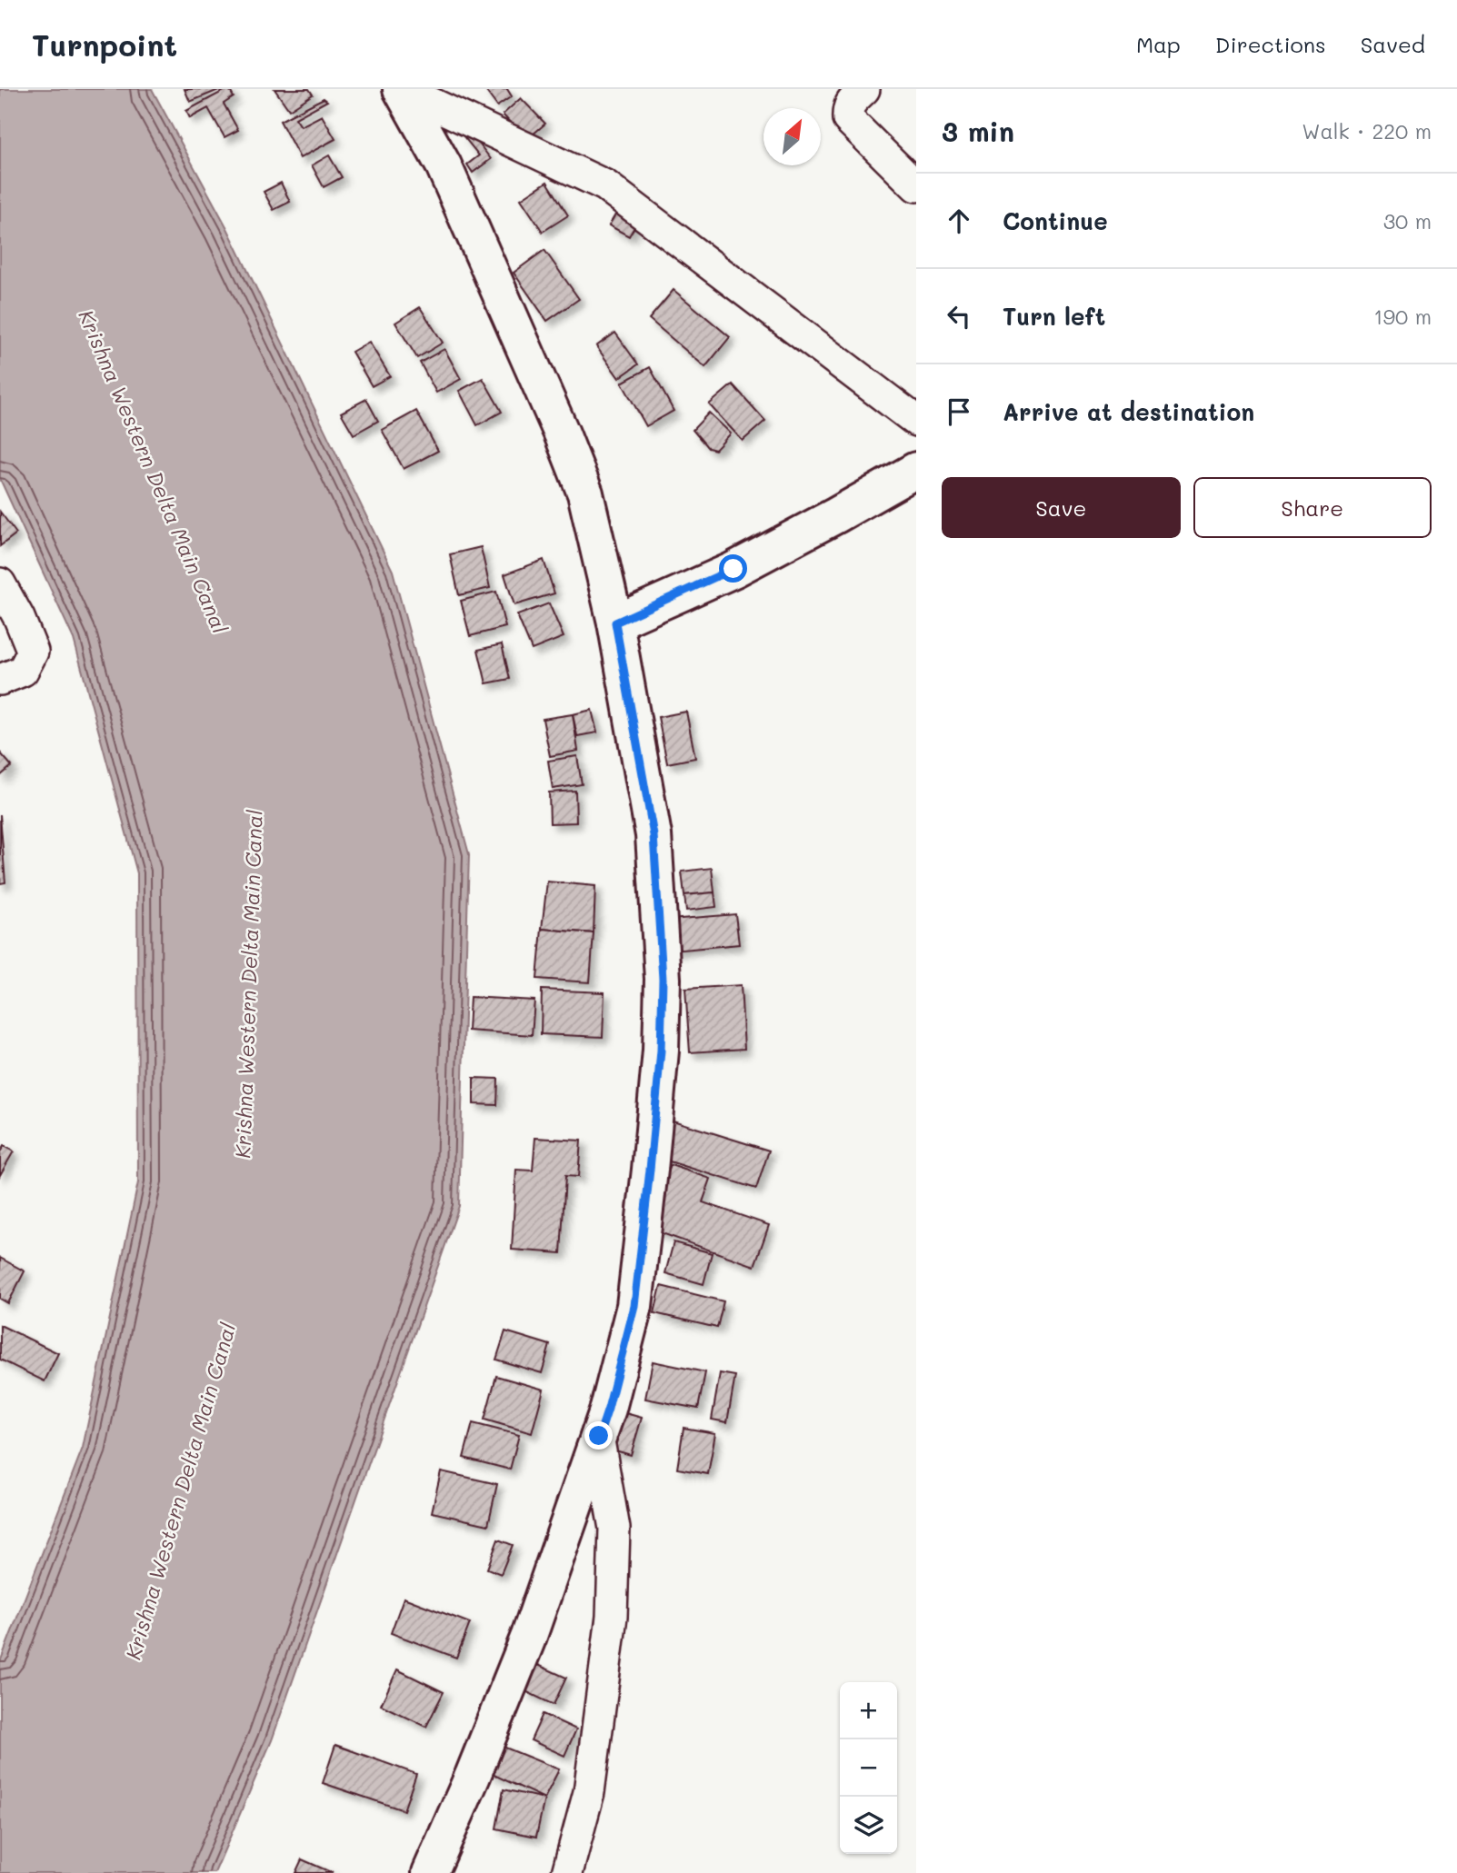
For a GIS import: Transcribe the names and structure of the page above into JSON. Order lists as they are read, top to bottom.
{
  "water": ["Krishna Western Delta Main Canal"],
  "north": "top right",
  "page": {
    "header": "Turnpoint",
    "nav": ["Map", "Directions", "Saved"],
    "heading": ["3 min", "Walk · 220 m"],
    "list": [
      ["Continue", "30 m"],
      ["Turn left", "190 m"],
      "Arrive at destination"
    ],
    "buttons": ["Save", "Share"],
    "map_buttons": ["+", "−"]
  }
}
